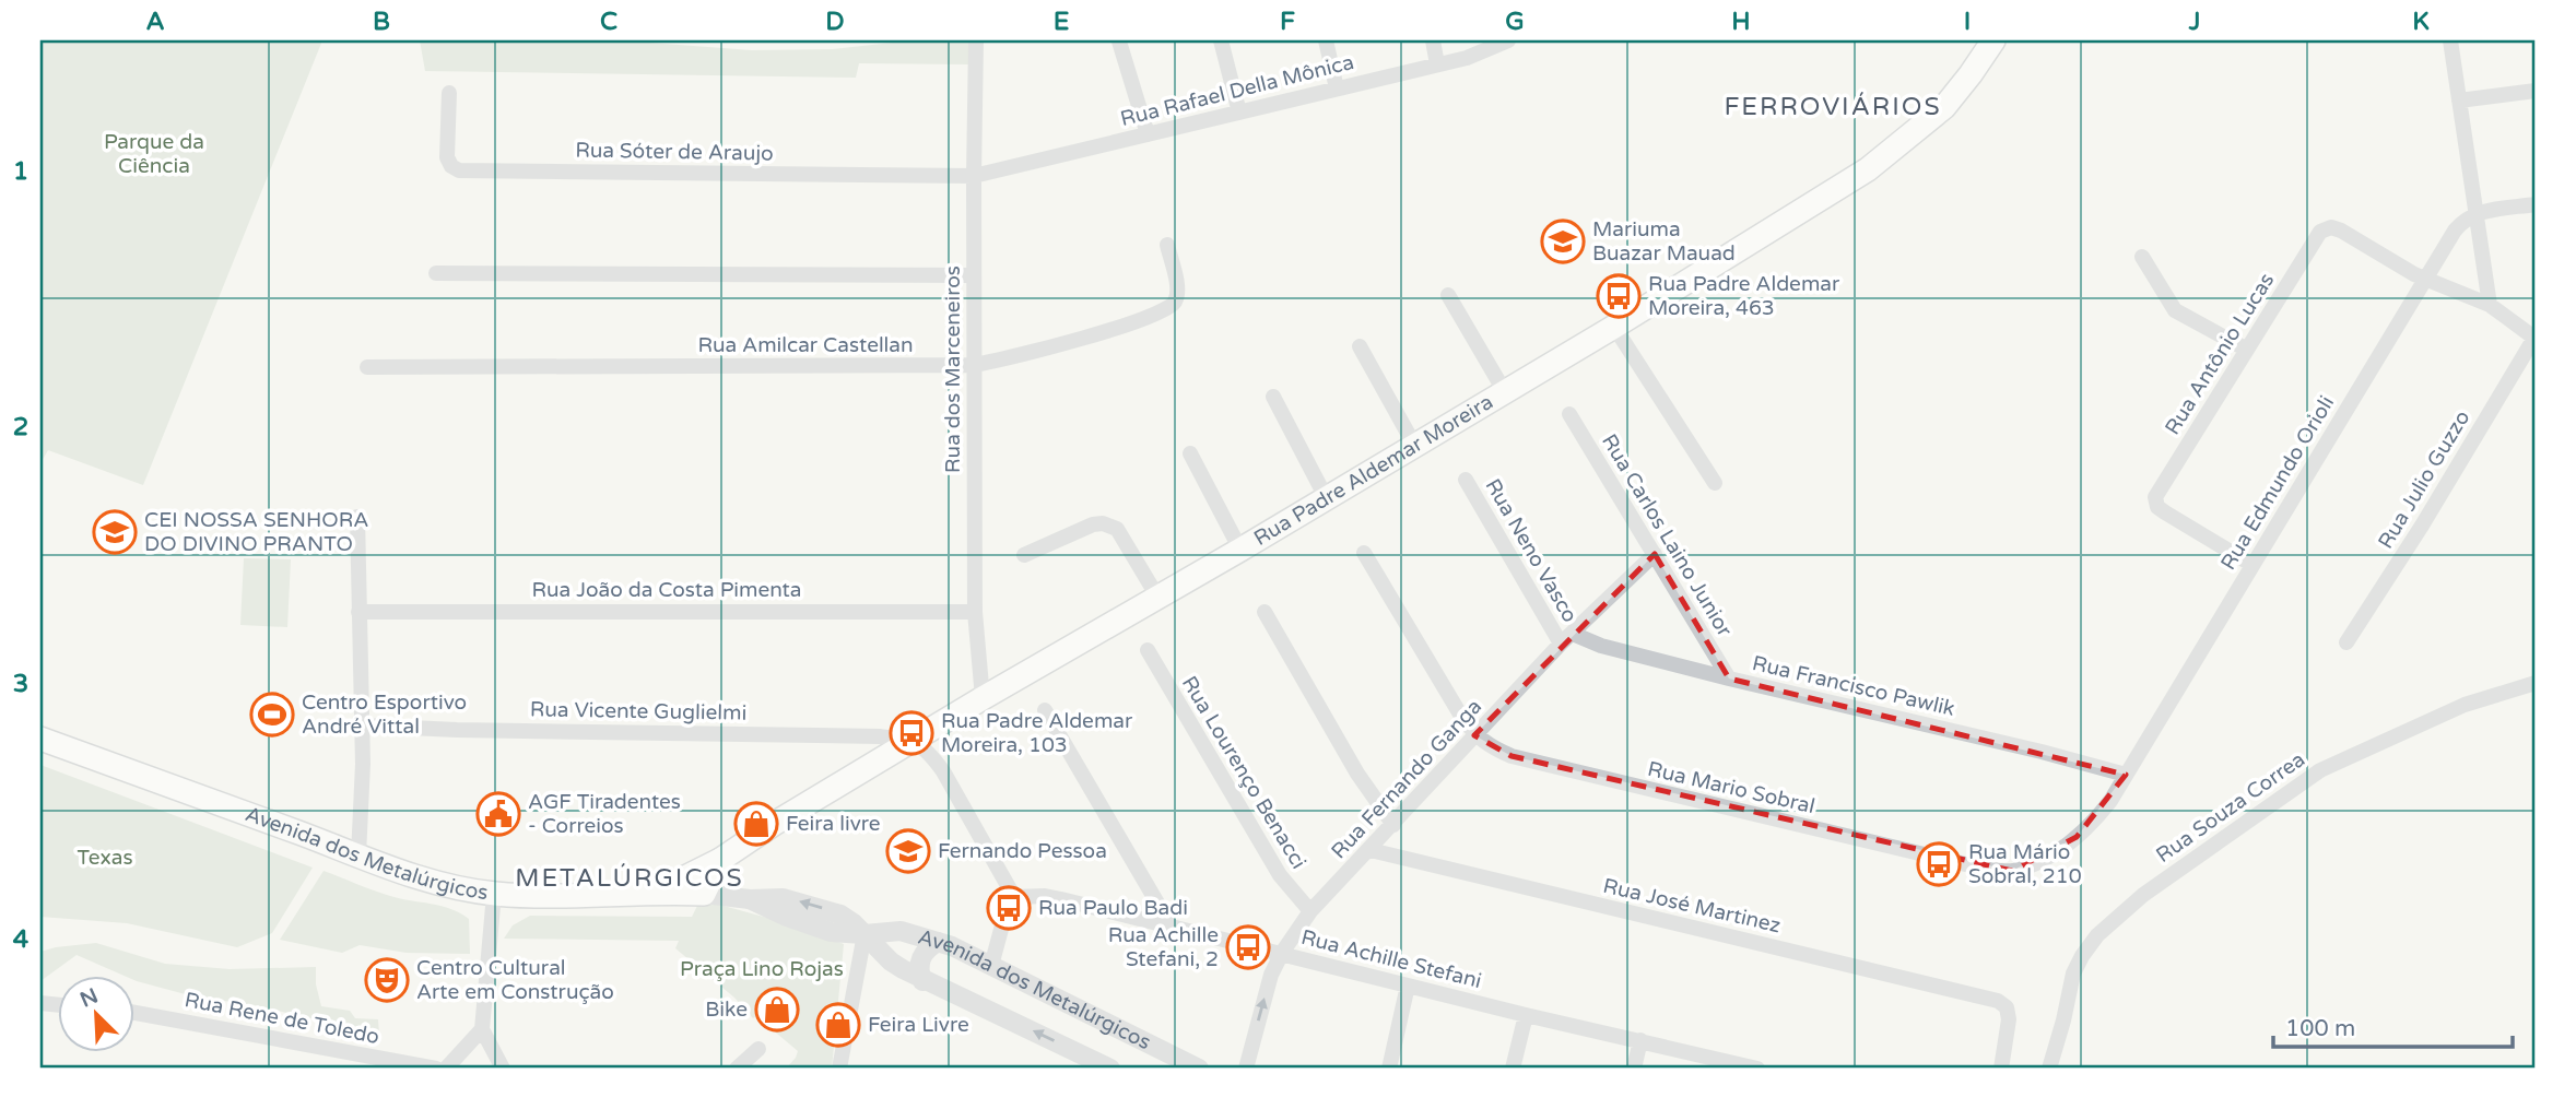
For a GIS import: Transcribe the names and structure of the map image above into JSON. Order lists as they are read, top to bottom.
{
  "streets": {
    "main road": ["Rua Padre Aldemar Moreira", "Avenida dos Metalúrgicos"],
    "street": [
      "Rua Rafael Della Mônica",
      "Rua Sóter de Araujo",
      "Rua Amilcar Castellan",
      "Rua Antônio Lucas",
      "Rua dos Marceneiros",
      "Rua Julio Guzzo",
      "Rua Edmundo Orioli",
      "Rua Carlos Laino Junior",
      "Rua Neno Vasco",
      "Rua João da Costa Pimenta",
      "Rua Francisco Pawlik",
      "Rua Vicente Guglielmi",
      "Rua Lourenço Benacci",
      "Rua Fernando Ganga",
      "Rua Mario Sobral",
      "Rua Souza Correa",
      "Rua José Martinez",
      "Rua Achille Stefani",
      "Rua Rene de Toledo"
    ]
  },
  "crossings": [
    ["Rua Rafael Della Mônica", "Rua Sóter de Araujo"],
    ["Rua Rafael Della Mônica", "Rua dos Marceneiros"],
    ["Rua Sóter de Araujo", "Rua dos Marceneiros"],
    ["Rua Amilcar Castellan", "Rua dos Marceneiros"],
    ["Rua Antônio Lucas", "Rua Edmundo Orioli"],
    ["Rua dos Marceneiros", "Rua Padre Aldemar Moreira"],
    ["Rua dos Marceneiros", "Rua João da Costa Pimenta"],
    ["Rua Padre Aldemar Moreira", "Rua Vicente Guglielmi"],
    ["Rua Padre Aldemar Moreira", "Avenida dos Metalúrgicos"],
    ["Rua Edmundo Orioli", "Rua Francisco Pawlik"],
    ["Rua Edmundo Orioli", "Rua Mario Sobral"],
    ["Rua Carlos Laino Junior", "Rua Francisco Pawlik"],
    ["Rua Carlos Laino Junior", "Rua Fernando Ganga"],
    ["Rua Neno Vasco", "Rua Francisco Pawlik"],
    ["Rua Neno Vasco", "Rua Fernando Ganga"],
    ["Rua Francisco Pawlik", "Rua Fernando Ganga"],
    ["Rua Lourenço Benacci", "Rua Fernando Ganga"],
    ["Rua Fernando Ganga", "Rua Mario Sobral"],
    ["Rua Fernando Ganga", "Rua José Martinez"],
    ["Rua Fernando Ganga", "Rua Achille Stefani"]
  ],
  "districts": ["FERROVIÁRIOS", "METALÚRGICOS"],
  "parks": ["Parque da Ciência", "Texas", "Praça Lino Rojas"],
  "places": {
    "school or university": ["Mariuma Buazar Mauad", "CEI NOSSA SENHORA DO DIVINO PRANTO", "Fernando Pessoa"],
    "bus stop": [
      "Rua Padre Aldemar Moreira, 463",
      "Rua Padre Aldemar Moreira, 103",
      "Rua Mário Sobral, 210",
      "Rua Paulo Badi",
      "Rua Achille Stefani, 2"
    ],
    "sports": ["Centro Esportivo André Vittal"],
    "public building": ["AGF Tiradentes - Correios"],
    "shop": ["Feira livre", "Bike", "Feira Livre"],
    "theatre": ["Centro Cultural Arte em Construção"]
  },
  "scale_bar": "100 m",
  "north": "top left",
  "grid": {
    "columns": [
      "A",
      "B",
      "C",
      "D",
      "E",
      "F",
      "G",
      "H",
      "I",
      "J",
      "K"
    ],
    "rows": [
      "1",
      "2",
      "3",
      "4"
    ]
  }
}
